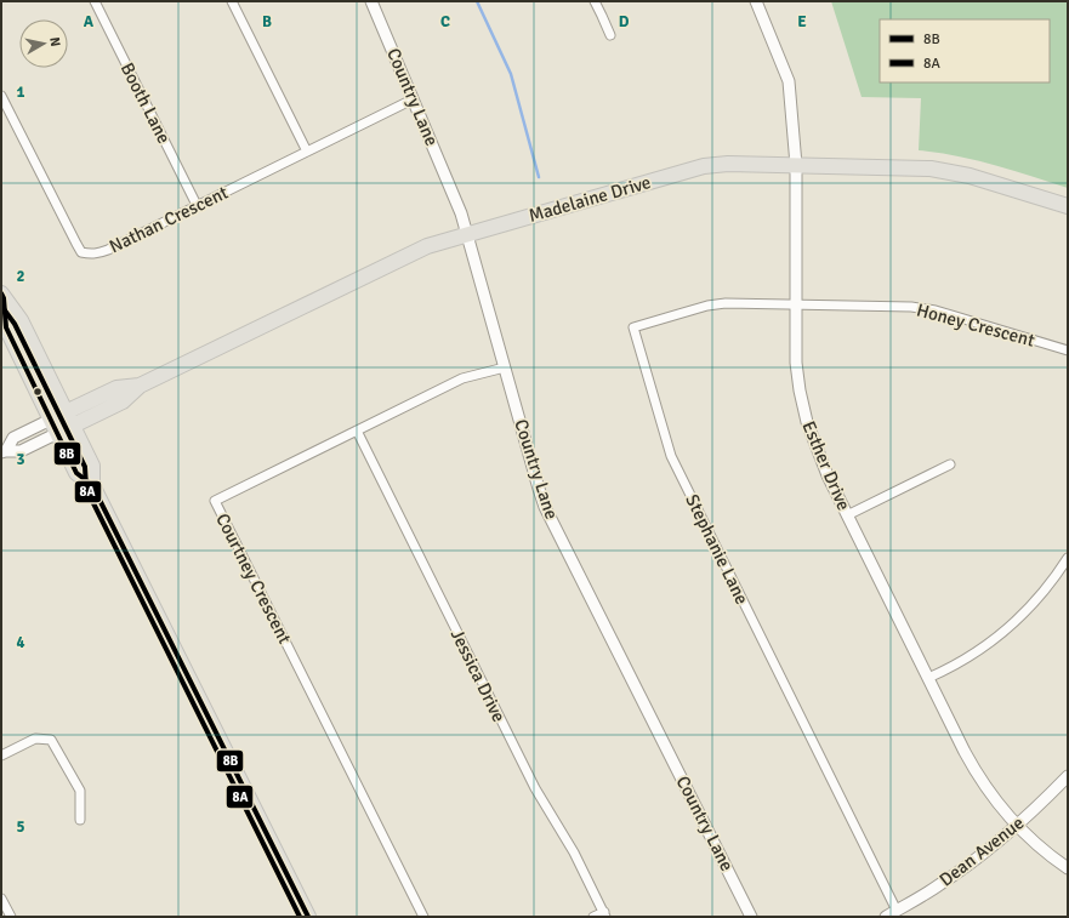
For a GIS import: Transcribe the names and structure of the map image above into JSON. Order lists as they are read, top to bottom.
{
  "streets": {
    "main road": ["Madelaine Drive"],
    "street": [
      "Country Lane",
      "Booth Lane",
      "Nathan Crescent",
      "Honey Crescent",
      "Esther Drive",
      "Stephanie Lane",
      "Courtney Crescent",
      "Jessica Drive",
      "Dean Avenue"
    ]
  },
  "crossings": [
    ["Country Lane", "Madelaine Drive"],
    ["Country Lane", "Nathan Crescent"],
    ["Country Lane", "Courtney Crescent"],
    ["Booth Lane", "Nathan Crescent"],
    ["Madelaine Drive", "Esther Drive"],
    ["Honey Crescent", "Esther Drive"],
    ["Honey Crescent", "Stephanie Lane"],
    ["Esther Drive", "Stephanie Lane"],
    ["Esther Drive", "Dean Avenue"],
    ["Stephanie Lane", "Dean Avenue"],
    ["Courtney Crescent", "Jessica Drive"]
  ],
  "lines": ["transit line 8B", "transit line 8A"],
  "legend": ["8B", "8A"],
  "north": "right",
  "grid": {
    "columns": [
      "A",
      "B",
      "C",
      "D",
      "E"
    ],
    "rows": [
      "1",
      "2",
      "3",
      "4",
      "5"
    ]
  }
}
